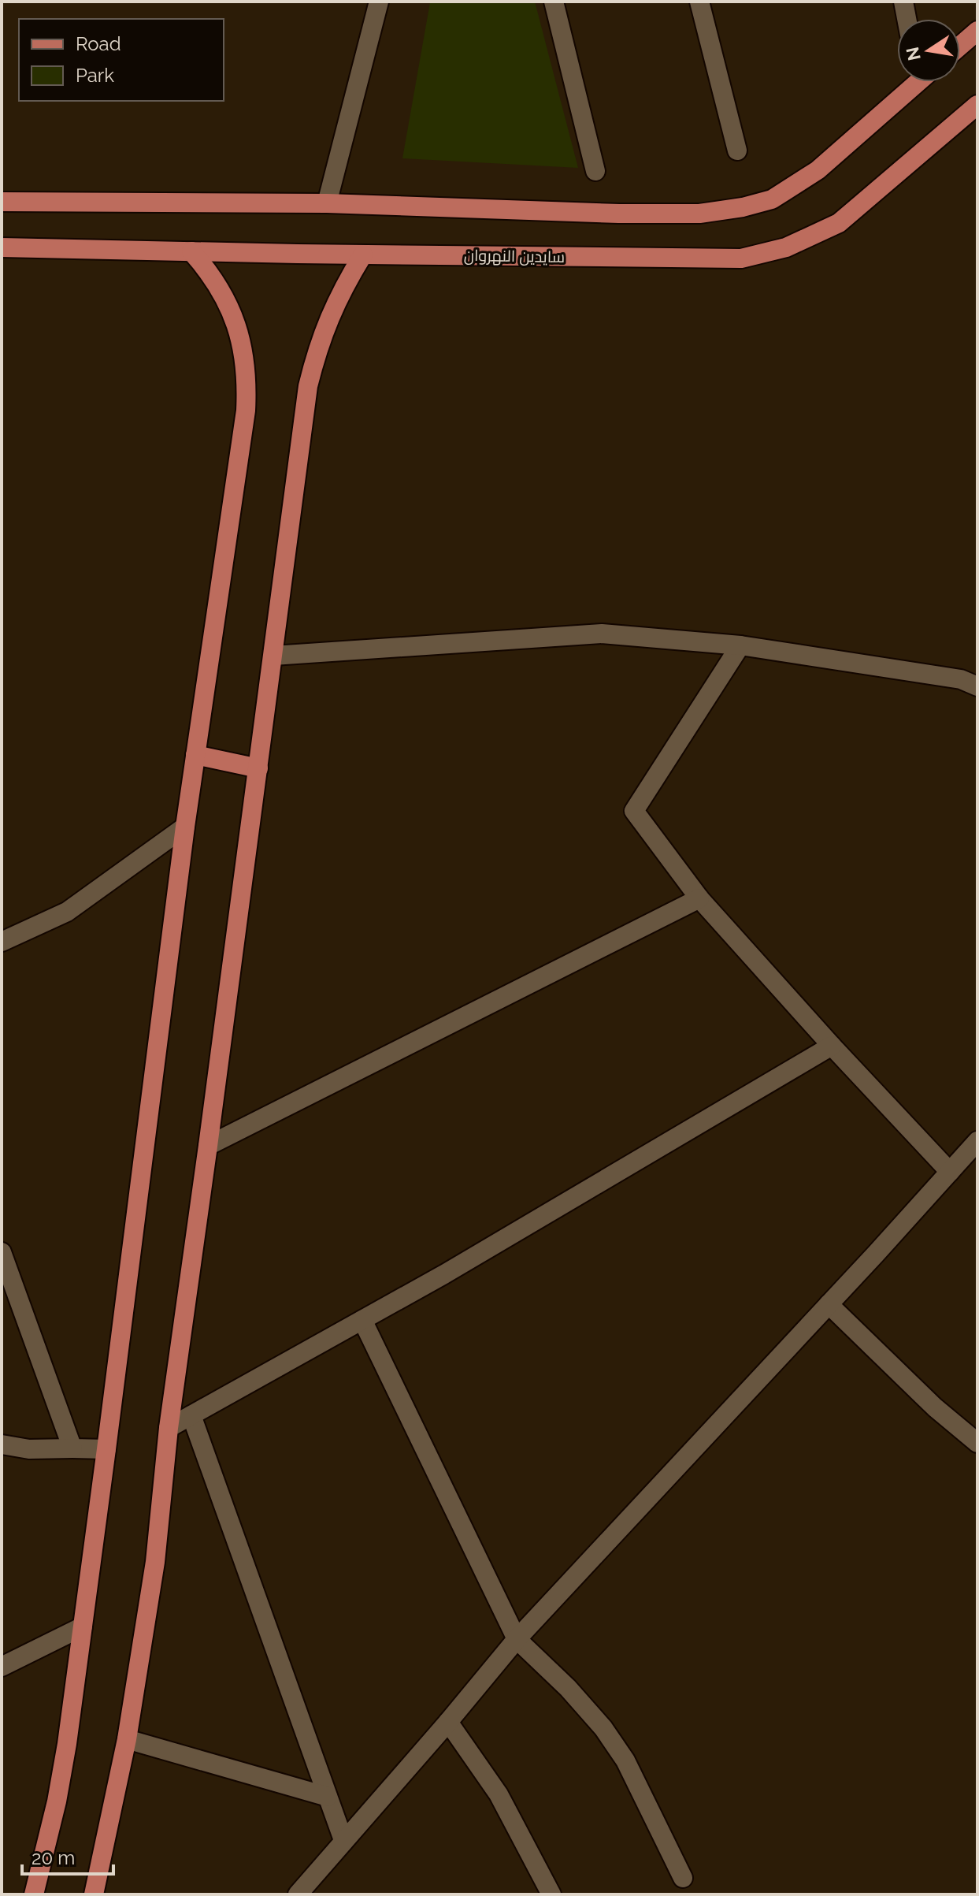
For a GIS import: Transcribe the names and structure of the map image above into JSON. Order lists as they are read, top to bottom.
{
  "streets": {
    "main road": ["سايدين النهروان"]
  },
  "legend": ["Road", "Park"],
  "scale_bar": "20 m",
  "north": "left"
}
